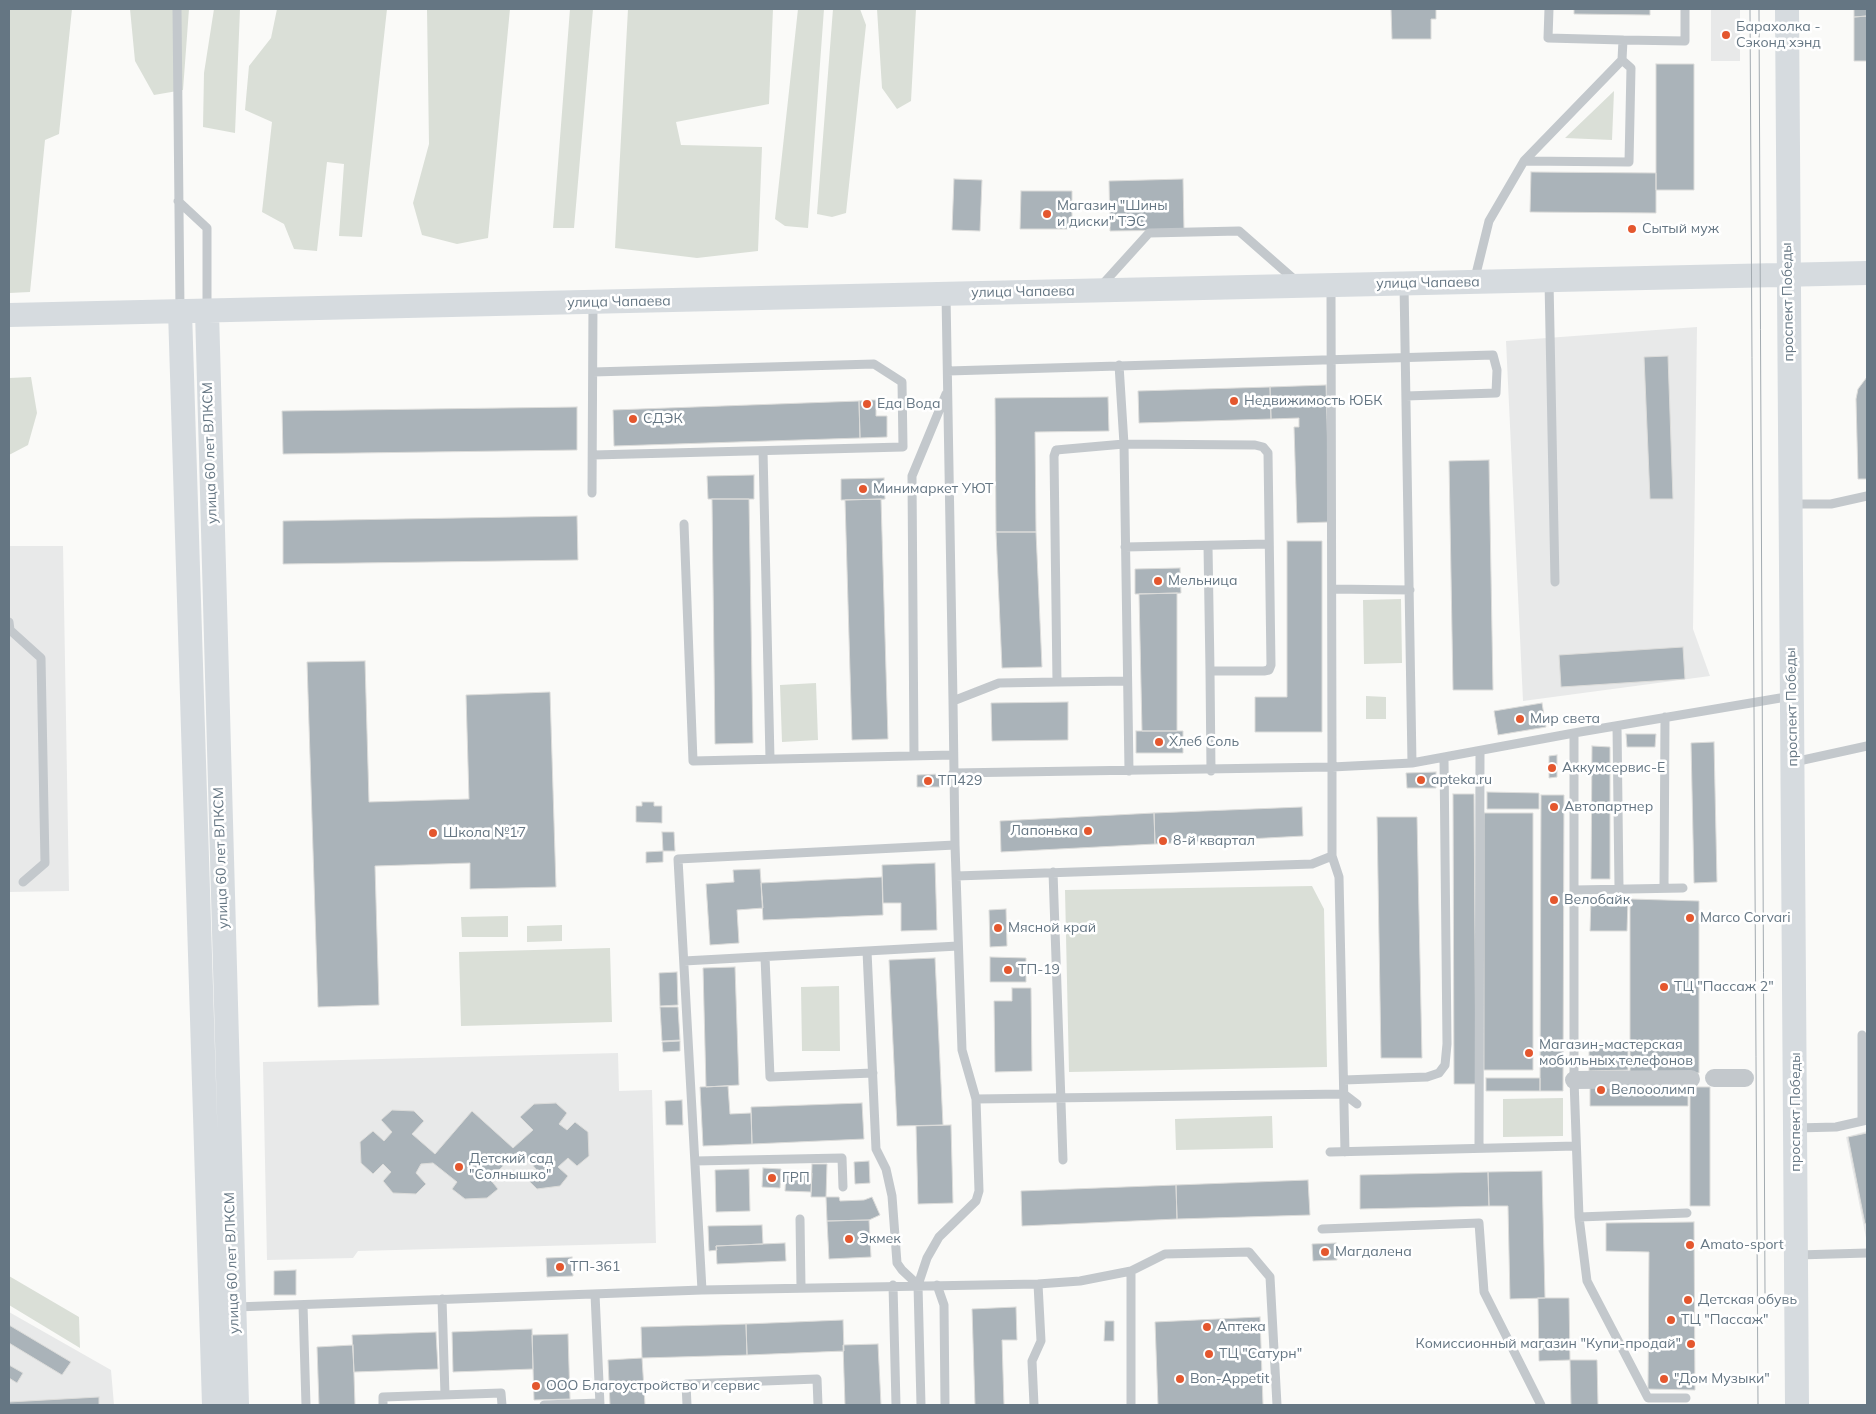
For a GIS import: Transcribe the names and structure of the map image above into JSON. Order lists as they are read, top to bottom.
{
  "streets": {
    "street": ["улица Чапаева", "проспект Победы", "улица 60 лет ВЛКСМ"]
  },
  "crossings": [
    ["улица Чапаева", "проспект Победы"],
    ["улица Чапаева", "улица 60 лет ВЛКСМ"]
  ],
  "places": [
    "Барахолка - Сэконд хэнд",
    "Магазин \"Шины и диски\" ТЭС",
    "Сытый муж",
    "Недвижимость ЮБК",
    "Еда Вода",
    "СДЭК",
    "Минимаркет УЮТ",
    "Мельница",
    "Мир света",
    "Хлеб Соль",
    "Аккумсервис-Е",
    "apteka.ru",
    "ТП429",
    "Автопартнер",
    "Лапонька",
    "Школа №17",
    "8-й квартал",
    "Велобайк",
    "Marco Corvari",
    "Мясной край",
    "ТП-19",
    "ТЦ \"Пассаж 2\"",
    "Магазин-мастерская мобильных телефонов",
    "Велооолимп",
    "Детский сад \"Солнышко\"",
    "ГРП",
    "Экмек",
    "Amato-sport",
    "Магдалена",
    "ТП-361",
    "Детская обувь",
    "ТЦ \"Пассаж\"",
    "Аптека",
    "Комиссионный магазин \"Купи-продай\"",
    "ТЦ \"Сатурн\"",
    "Bon-Appetit",
    "\"Дом Музыки\"",
    "ООО Благоустройство и сервис"
  ]
}
